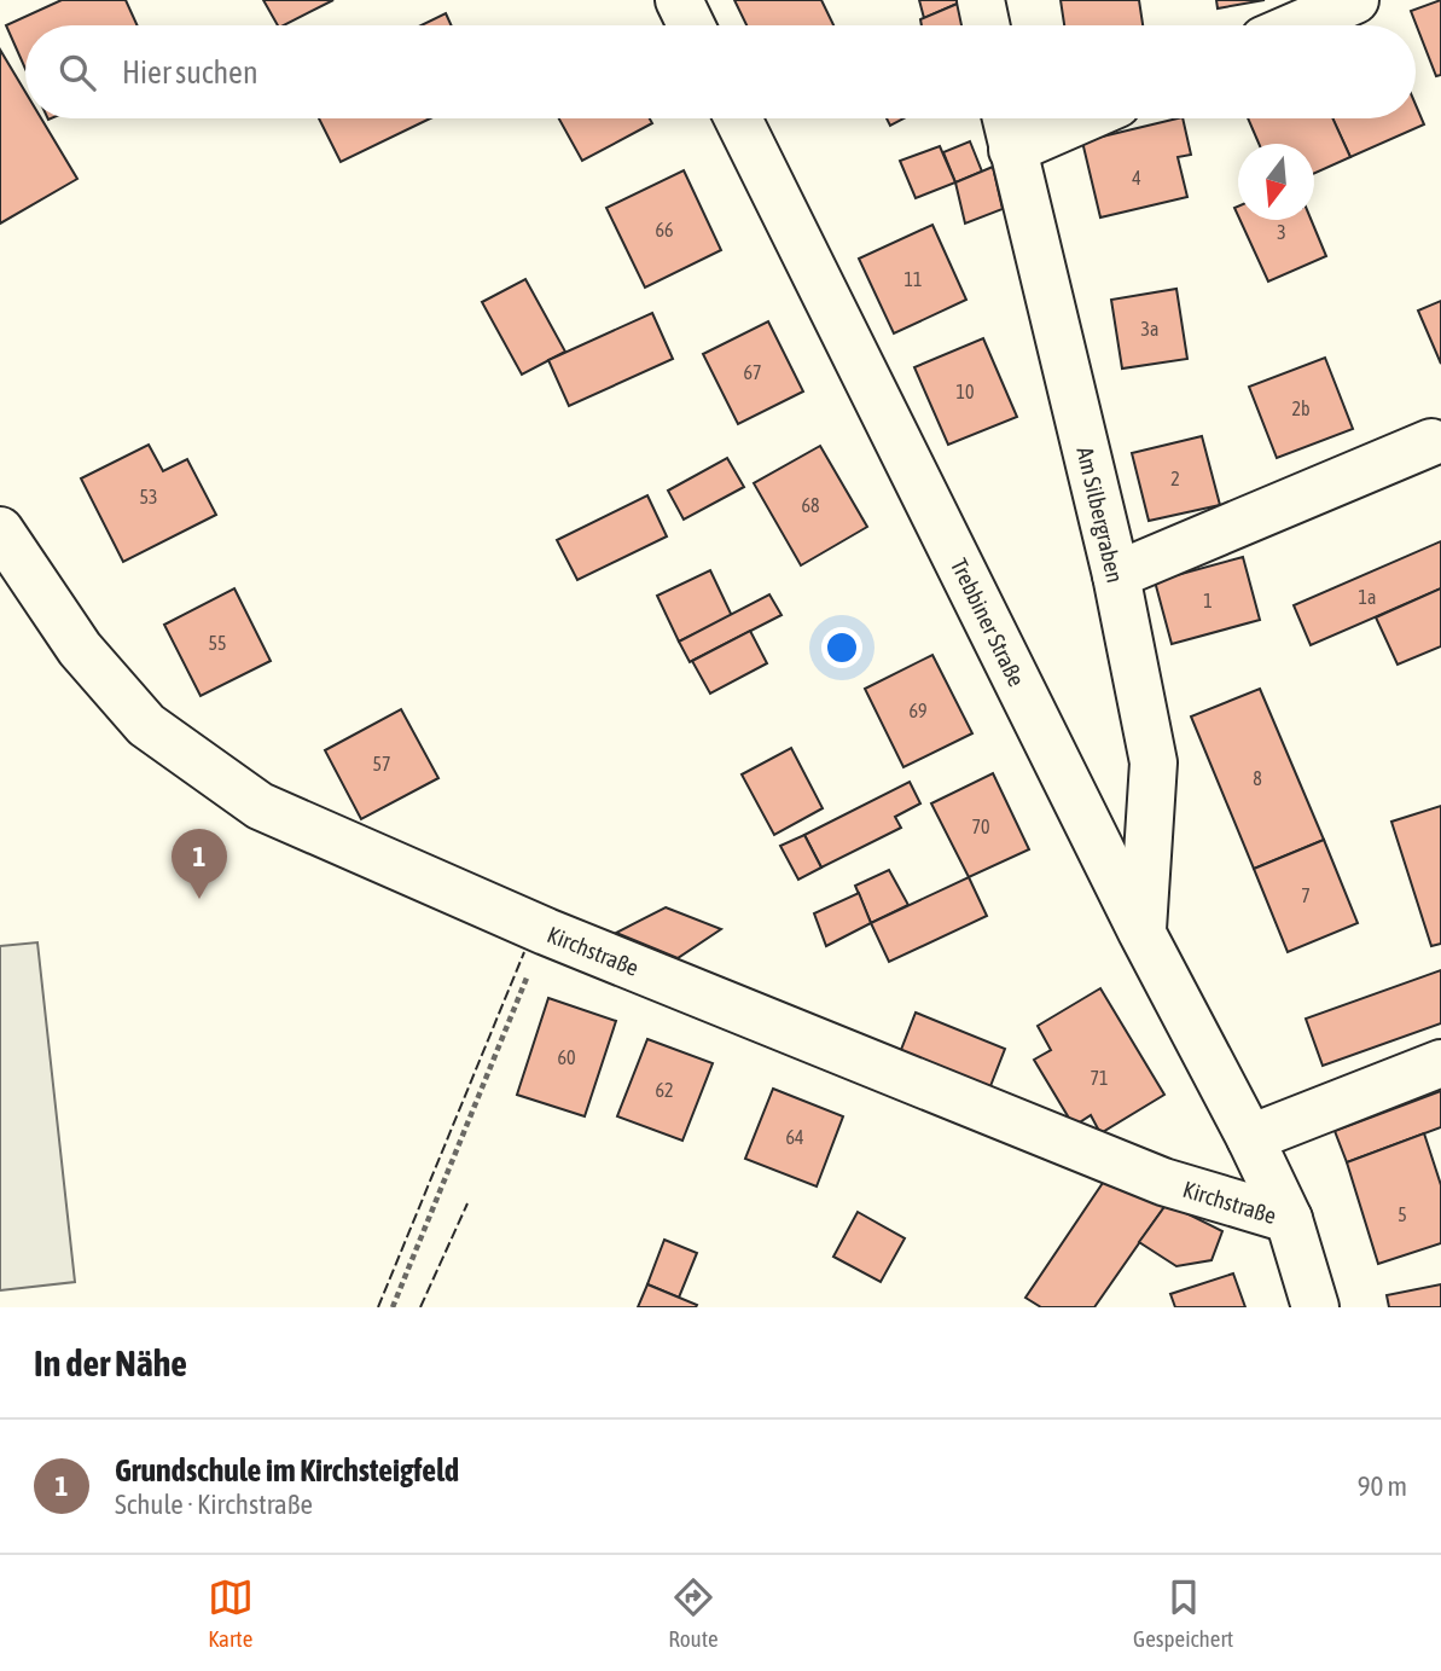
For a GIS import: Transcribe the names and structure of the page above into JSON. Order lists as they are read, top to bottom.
{
  "streets": {
    "street": ["Am Silbergraben", "Trebbiner Straße", "Kirchstraße"]
  },
  "crossings": [
    ["Am Silbergraben", "Trebbiner Straße"],
    ["Trebbiner Straße", "Kirchstraße"]
  ],
  "house_numbers": [
    "4",
    "66",
    "3",
    "11",
    "3a",
    "67",
    "10",
    "2b",
    "2",
    "53",
    "68",
    "1a",
    "1",
    "55",
    "69",
    "57",
    "8",
    "70",
    "7",
    "60",
    "71",
    "62",
    "64",
    "5"
  ],
  "north": "bottom",
  "page": {
    "search": "Hier suchen",
    "pins": "1",
    "heading": "In der Nähe",
    "list": [
      {
        "mark": "1",
        "name": "Grundschule im Kirchsteigfeld",
        "note": "Schule · Kirchstraße",
        "value": "90 m"
      }
    ],
    "nav": ["Karte", "Route", "Gespeichert"]
  }
}
